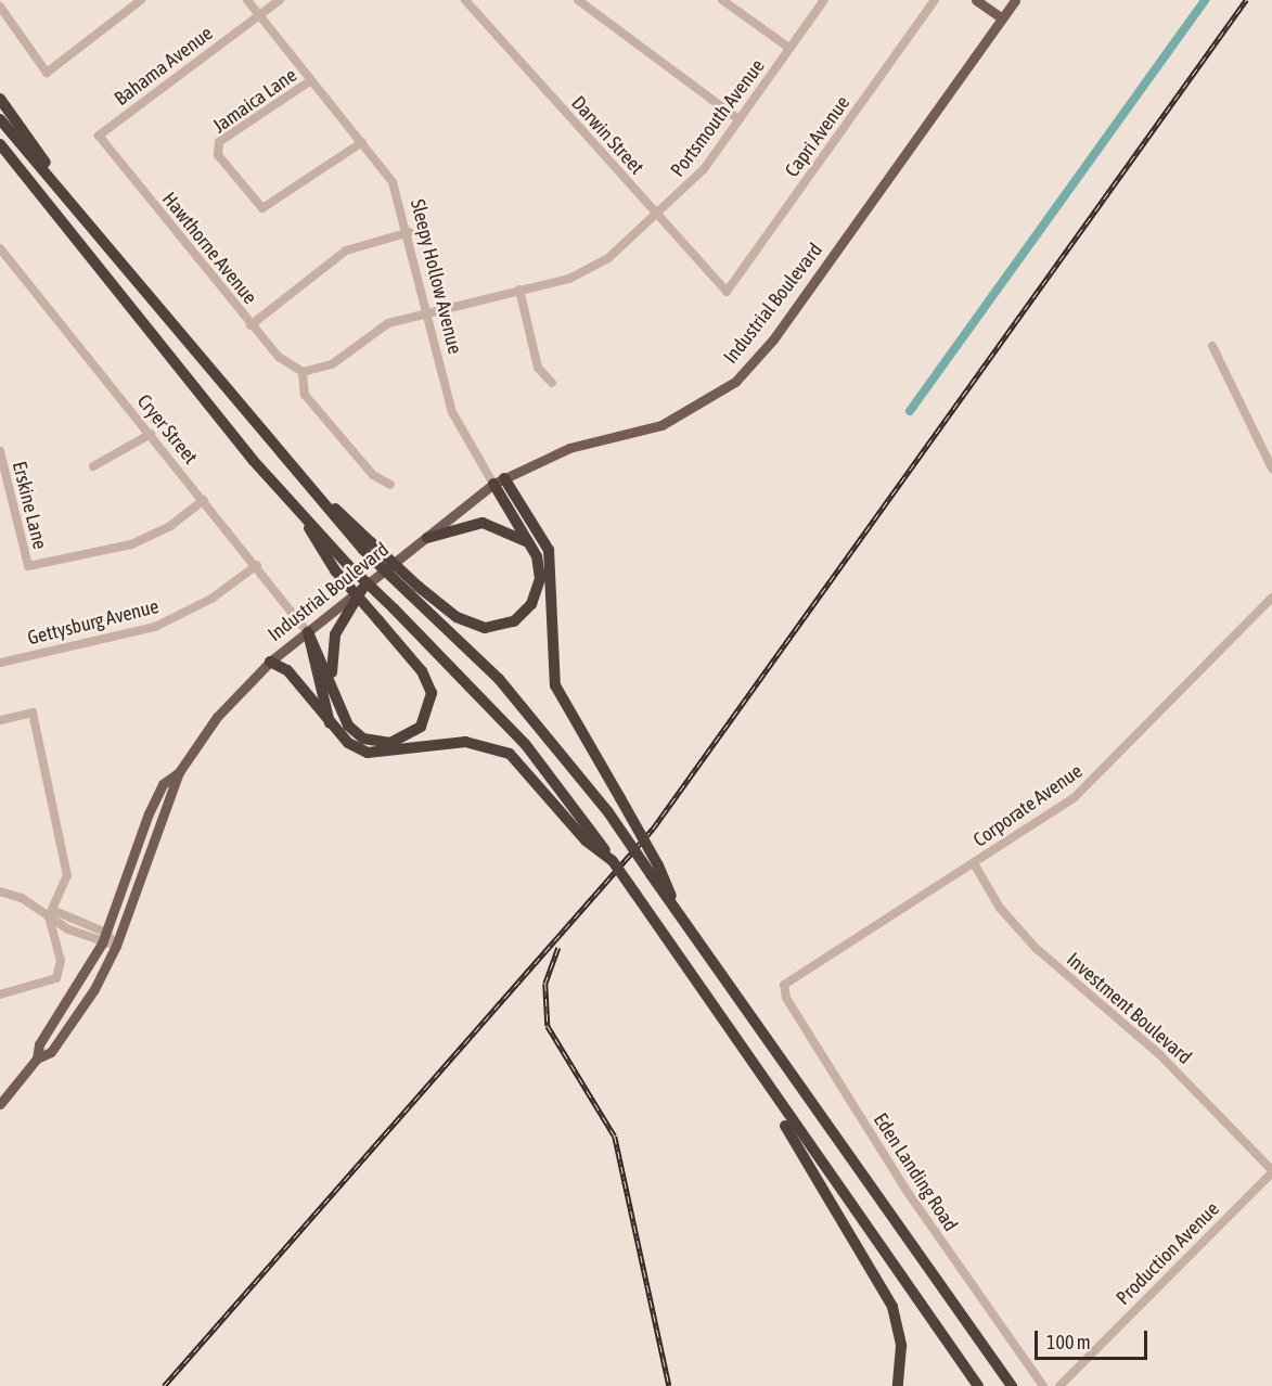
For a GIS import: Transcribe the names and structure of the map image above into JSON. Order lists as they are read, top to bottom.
{
  "streets": {
    "main road": ["Industrial Boulevard"],
    "street": [
      "Bahama Avenue",
      "Jamaica Lane",
      "Portsmouth Avenue",
      "Darwin Street",
      "Capri Avenue",
      "Hawthorne Avenue",
      "Sleepy Hollow Avenue",
      "Cryer Street",
      "Erskine Lane",
      "Gettysburg Avenue",
      "Corporate Avenue",
      "Investment Boulevard",
      "Eden Landing Road",
      "Production Avenue"
    ]
  },
  "crossings": [
    ["Bahama Avenue", "Hawthorne Avenue"],
    ["Bahama Avenue", "Sleepy Hollow Avenue"],
    ["Jamaica Lane", "Sleepy Hollow Avenue"],
    ["Portsmouth Avenue", "Darwin Street"],
    ["Portsmouth Avenue", "Hawthorne Avenue"],
    ["Portsmouth Avenue", "Sleepy Hollow Avenue"],
    ["Darwin Street", "Capri Avenue"],
    ["Sleepy Hollow Avenue", "Industrial Boulevard"],
    ["Industrial Boulevard", "Cryer Street"],
    ["Cryer Street", "Erskine Lane"],
    ["Cryer Street", "Gettysburg Avenue"],
    ["Corporate Avenue", "Investment Boulevard"],
    ["Corporate Avenue", "Eden Landing Road"],
    ["Investment Boulevard", "Production Avenue"]
  ],
  "scale_bar": "100 m"
}
